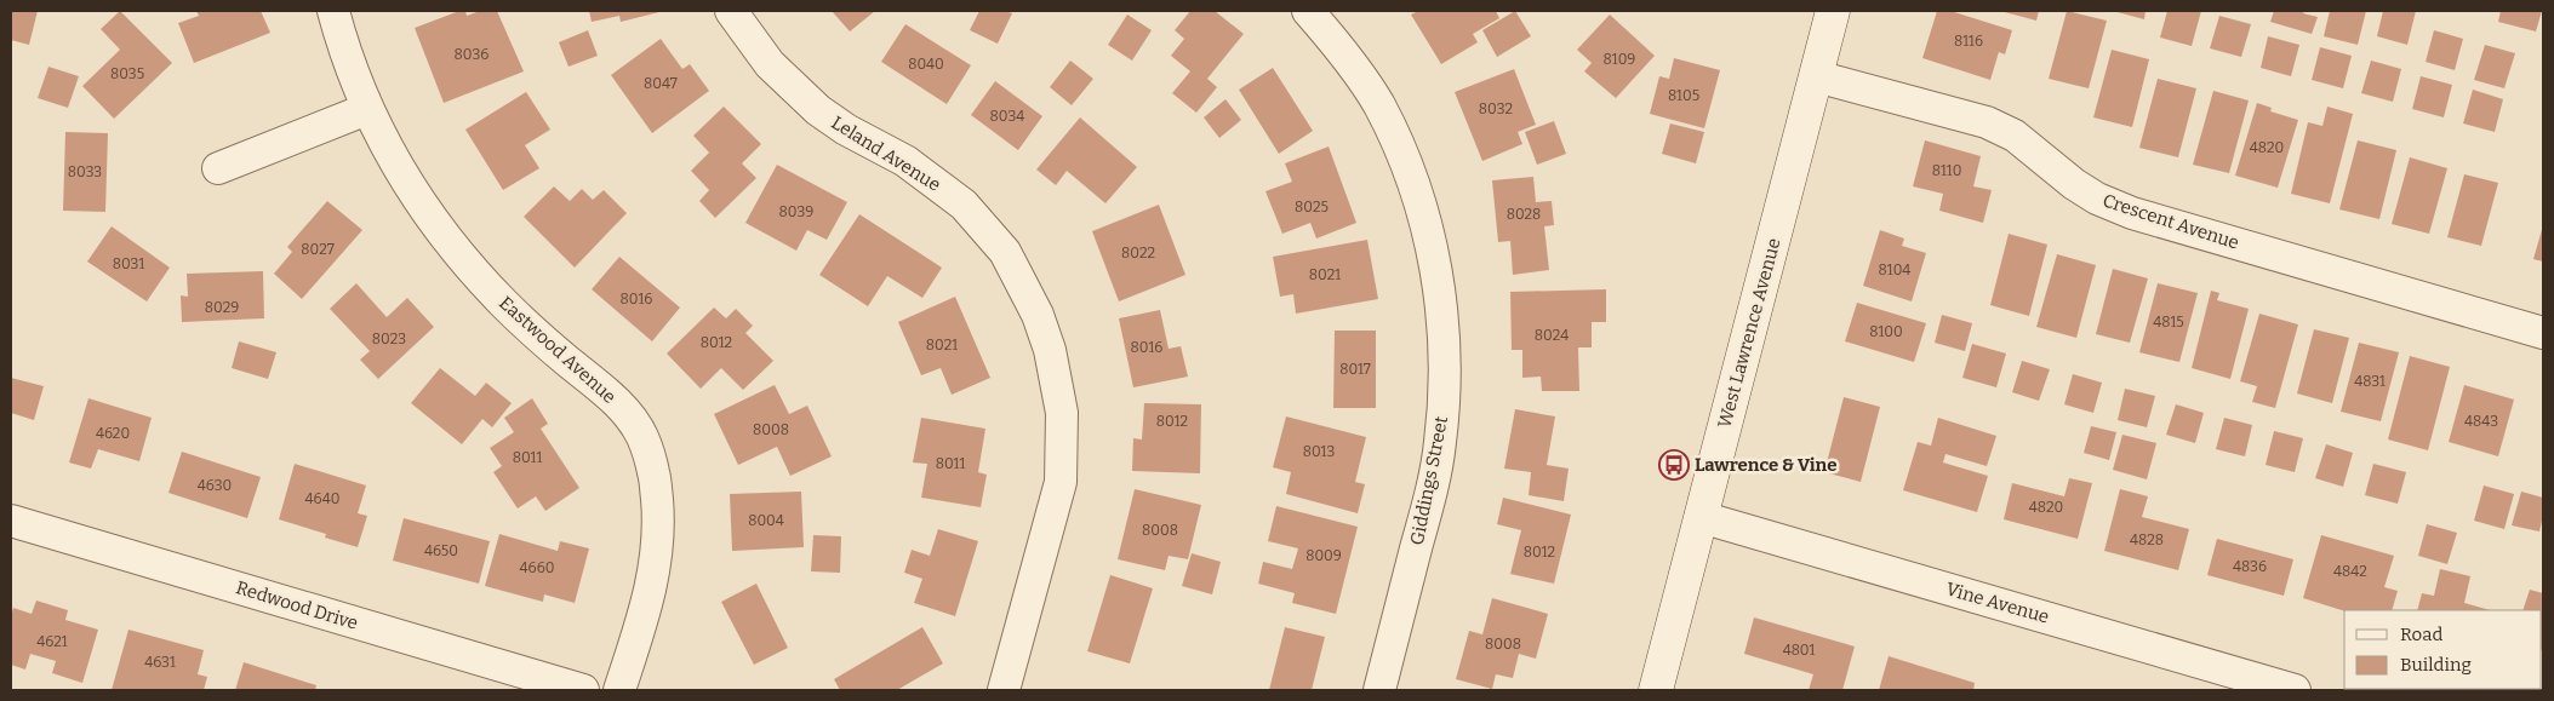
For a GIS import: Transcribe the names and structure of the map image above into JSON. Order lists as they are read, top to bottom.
{
  "streets": {
    "main road": ["West Lawrence Avenue"],
    "street": [
      "Leland Avenue",
      "Crescent Avenue",
      "Eastwood Avenue",
      "Giddings Street",
      "Vine Avenue",
      "Redwood Drive"
    ]
  },
  "crossings": [
    ["Crescent Avenue", "West Lawrence Avenue"],
    ["West Lawrence Avenue", "Vine Avenue"]
  ],
  "places": {
    "bus stop": ["Lawrence & Vine"]
  },
  "house_numbers": [
    "8116",
    "8036",
    "8109",
    "8040",
    "8035",
    "8047",
    "8105",
    "8032",
    "8034",
    "4820",
    "8110",
    "8033",
    "8025",
    "8039",
    "8028",
    "8027",
    "8022",
    "8031",
    "8104",
    "8021",
    "8016",
    "8029",
    "4815",
    "8100",
    "8024",
    "8023",
    "8012",
    "8021",
    "8016",
    "8017",
    "4831",
    "8012",
    "4843",
    "8008",
    "4620",
    "8013",
    "8011",
    "8011",
    "4630",
    "4640",
    "4820",
    "8004",
    "8008",
    "4828",
    "4650",
    "8012",
    "8009",
    "4836",
    "4660",
    "4842",
    "4621",
    "8008",
    "4801",
    "4631"
  ],
  "legend": ["Road", "Building"]
}
